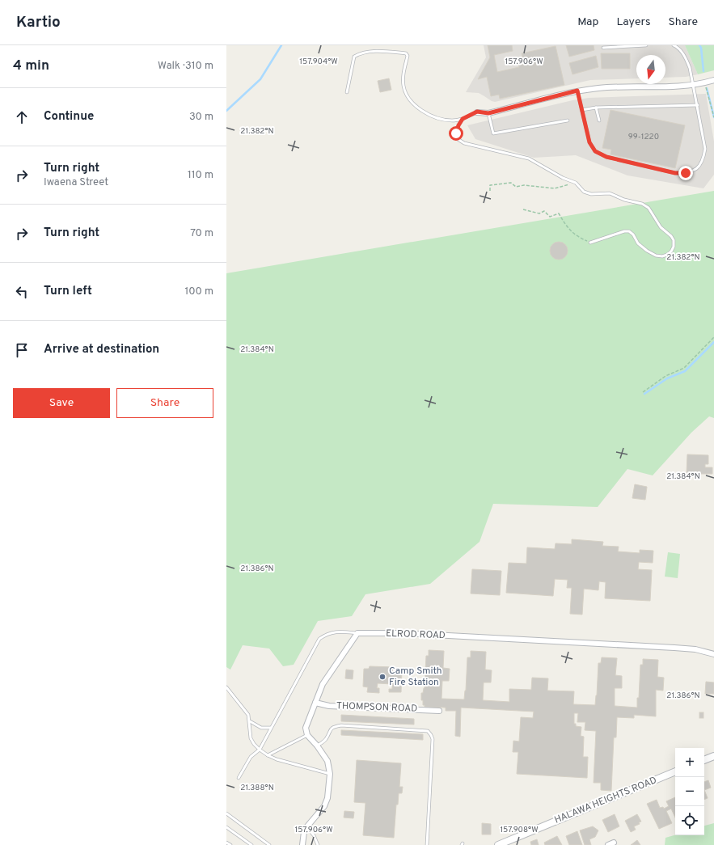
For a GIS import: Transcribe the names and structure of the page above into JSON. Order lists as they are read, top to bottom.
{
  "streets": {
    "street": ["ELROD ROAD", "THOMPSON ROAD", "HALAWA HEIGHTS ROAD"]
  },
  "places": ["Camp Smith Fire Station"],
  "house_numbers": ["99-1220"],
  "north": "bottom",
  "page": {
    "header": "Kartio",
    "nav": ["Map", "Layers", "Share"],
    "heading": ["4 min", "Walk · 310 m"],
    "list": [
      ["Continue", "30 m"],
      ["Turn right", "Iwaena Street", "110 m"],
      ["Turn right", "70 m"],
      ["Turn left", "100 m"],
      "Arrive at destination"
    ],
    "buttons": ["Save", "Share"],
    "map_buttons": ["+", "−"]
  },
  "coordinates": [
    "157.904°W",
    "157.906°W",
    "21.382°N",
    "21.384°N",
    "21.386°N",
    "21.388°N",
    "157.908°W"
  ]
}
